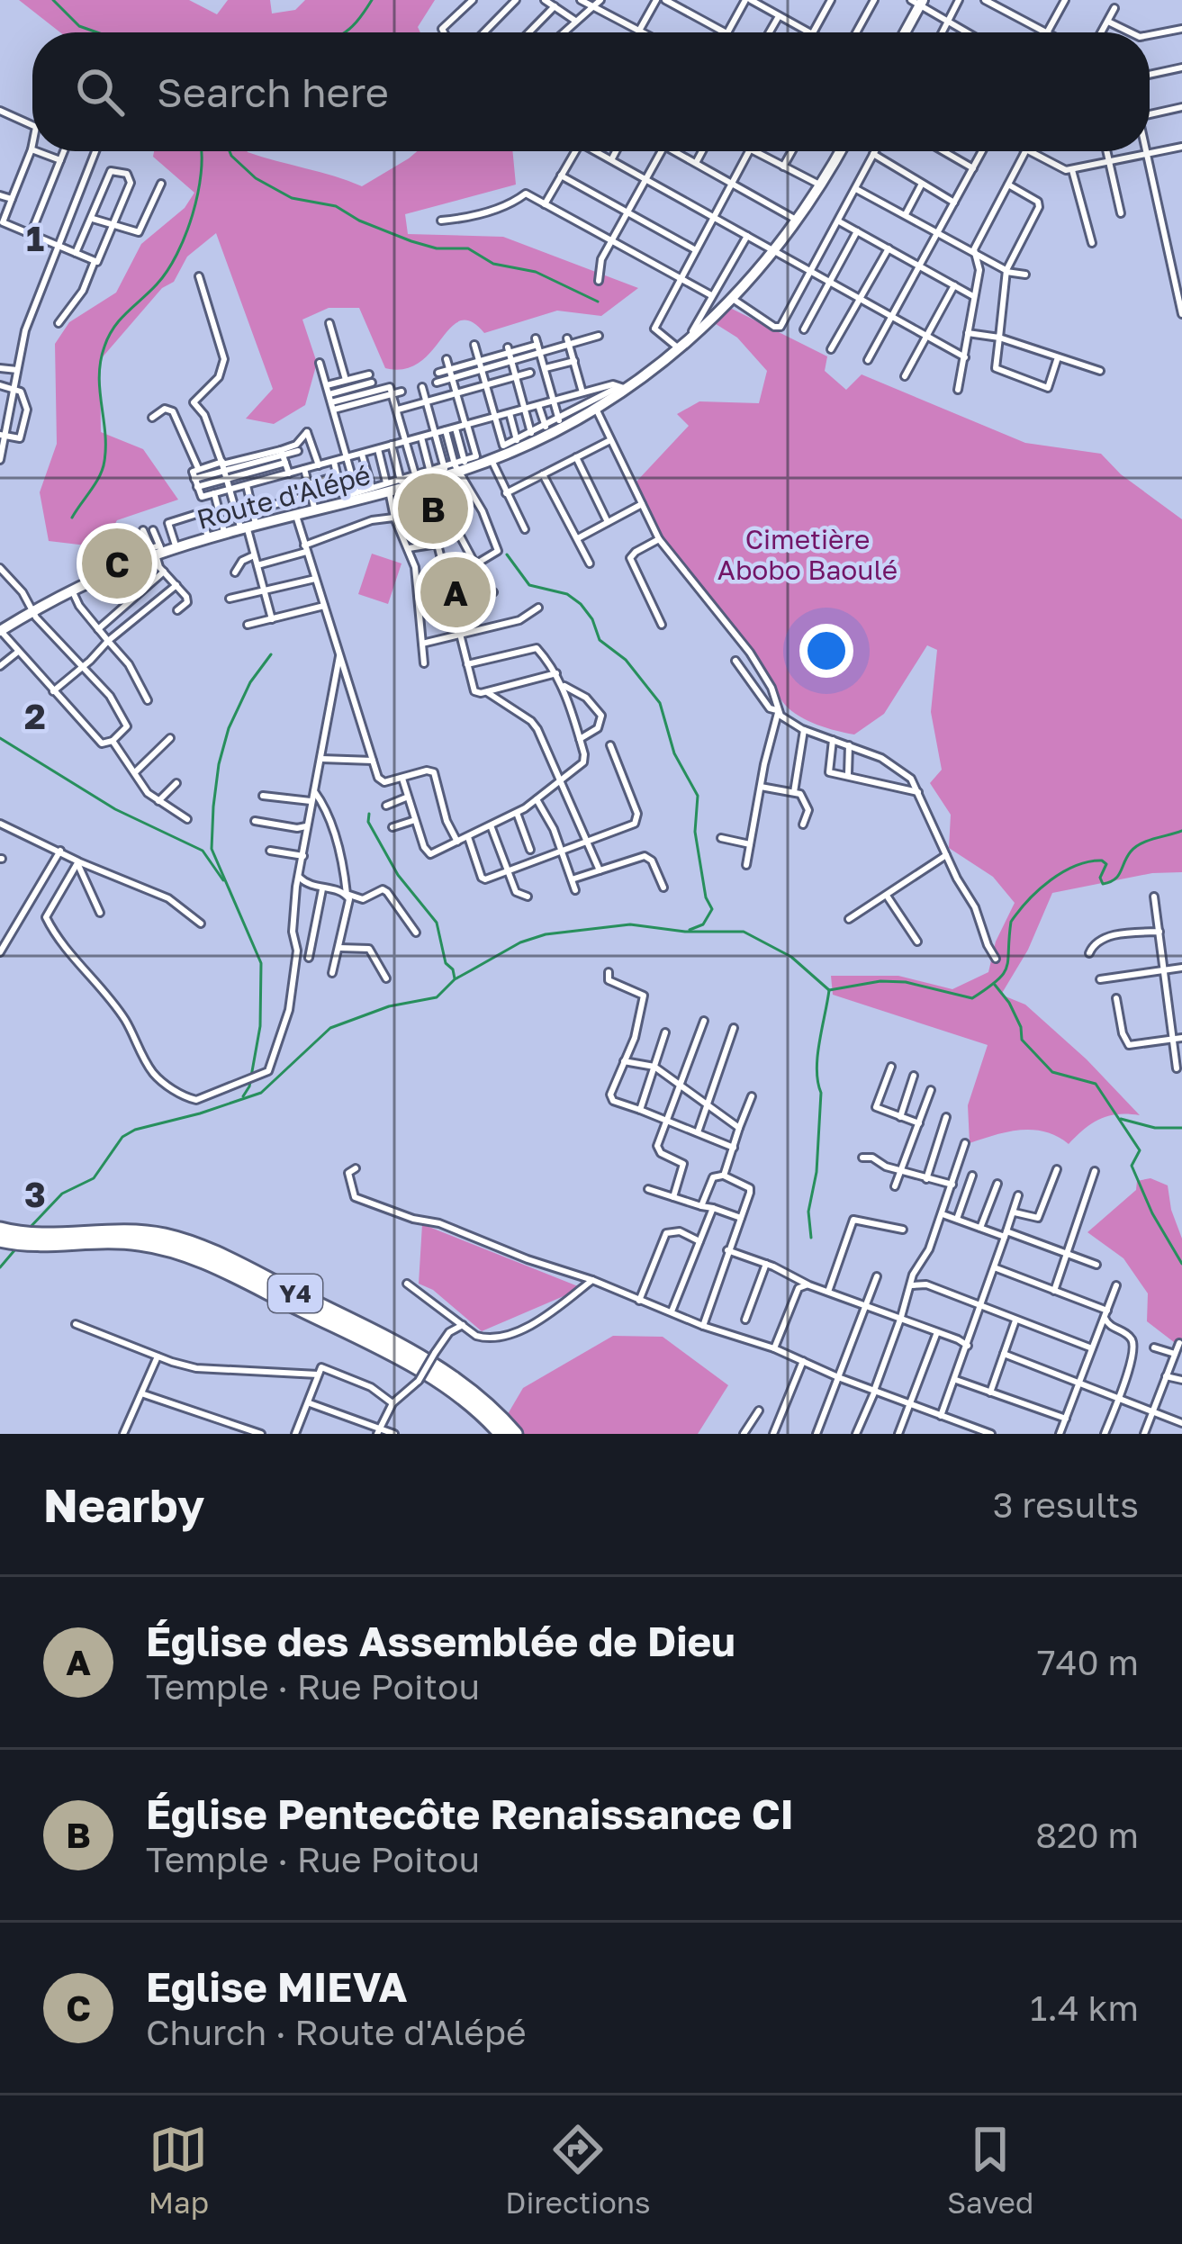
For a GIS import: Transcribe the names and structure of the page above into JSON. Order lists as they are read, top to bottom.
{
  "streets": {
    "highway": ["Y4"],
    "main road": ["Route d'Alépé"]
  },
  "parks": ["Cimetière Abobo Baoulé"],
  "page": {
    "search": "Search here",
    "pins": ["B", "C", "A"],
    "heading": ["Nearby", "3 results"],
    "list": [
      {
        "mark": "A",
        "name": "Église des Assemblée de Dieu",
        "note": "Temple · Rue Poitou",
        "value": "740 m"
      },
      {
        "mark": "B",
        "name": "Église Pentecôte Renaissance CI",
        "note": "Temple · Rue Poitou",
        "value": "820 m"
      },
      {
        "mark": "C",
        "name": "Eglise MIEVA",
        "note": "Church · Route d'Alépé",
        "value": "1.4 km"
      }
    ],
    "nav": ["Map", "Directions", "Saved"]
  },
  "grid": {
    "rows": ["1", "2", "3"]
  }
}
